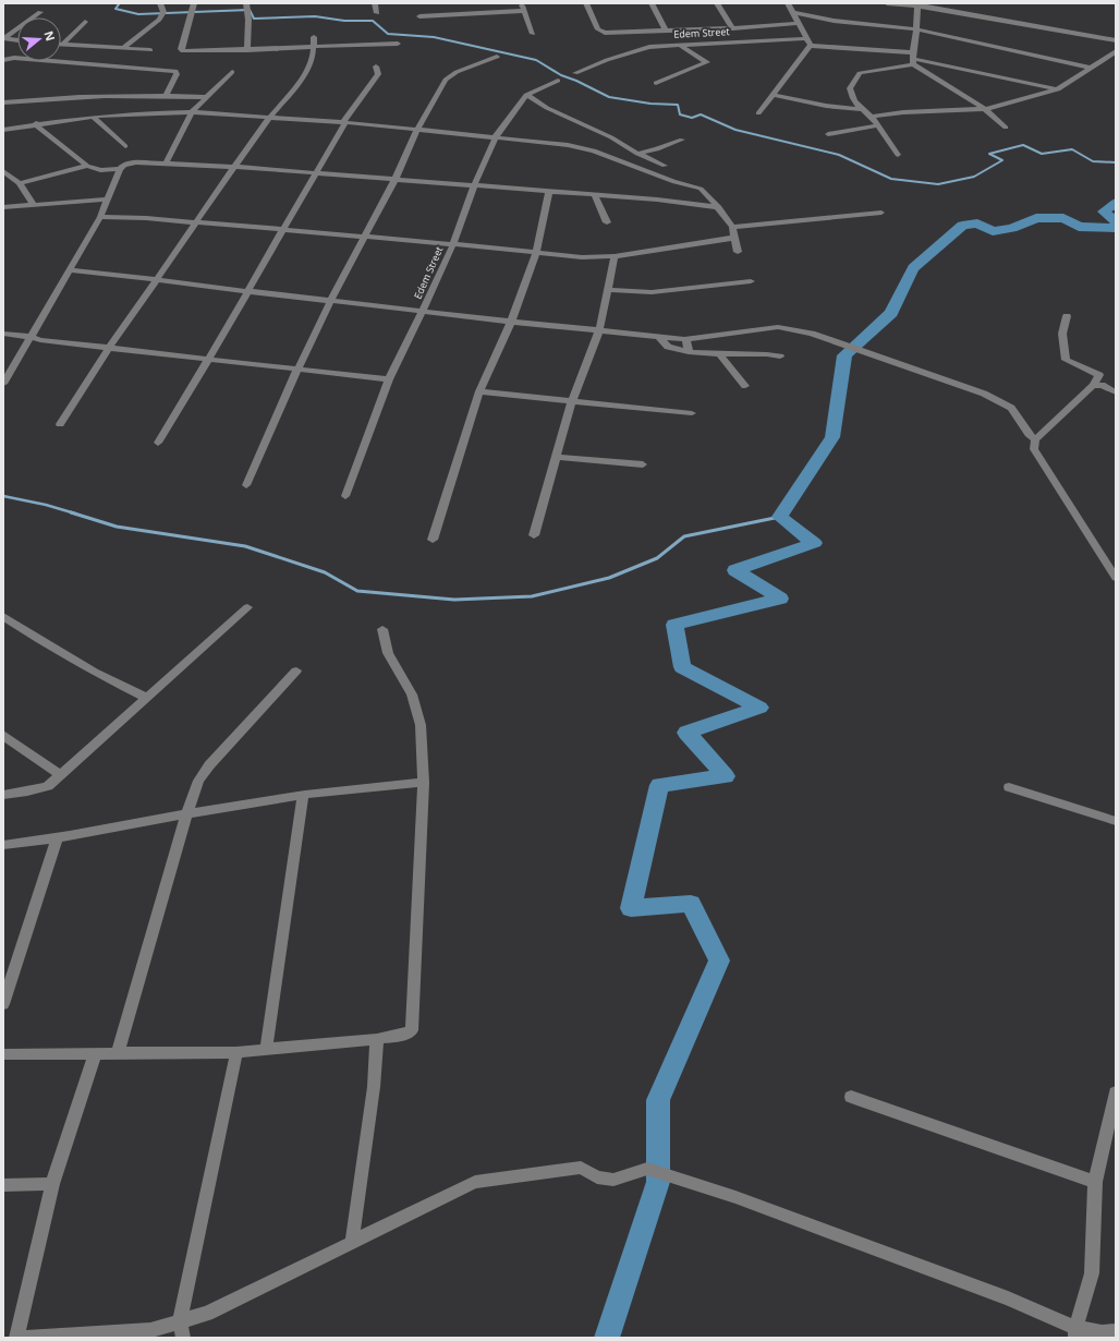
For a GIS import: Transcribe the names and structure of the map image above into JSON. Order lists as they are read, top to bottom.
{
  "streets": {
    "street": ["Edem Street"]
  },
  "north": "right"
}
